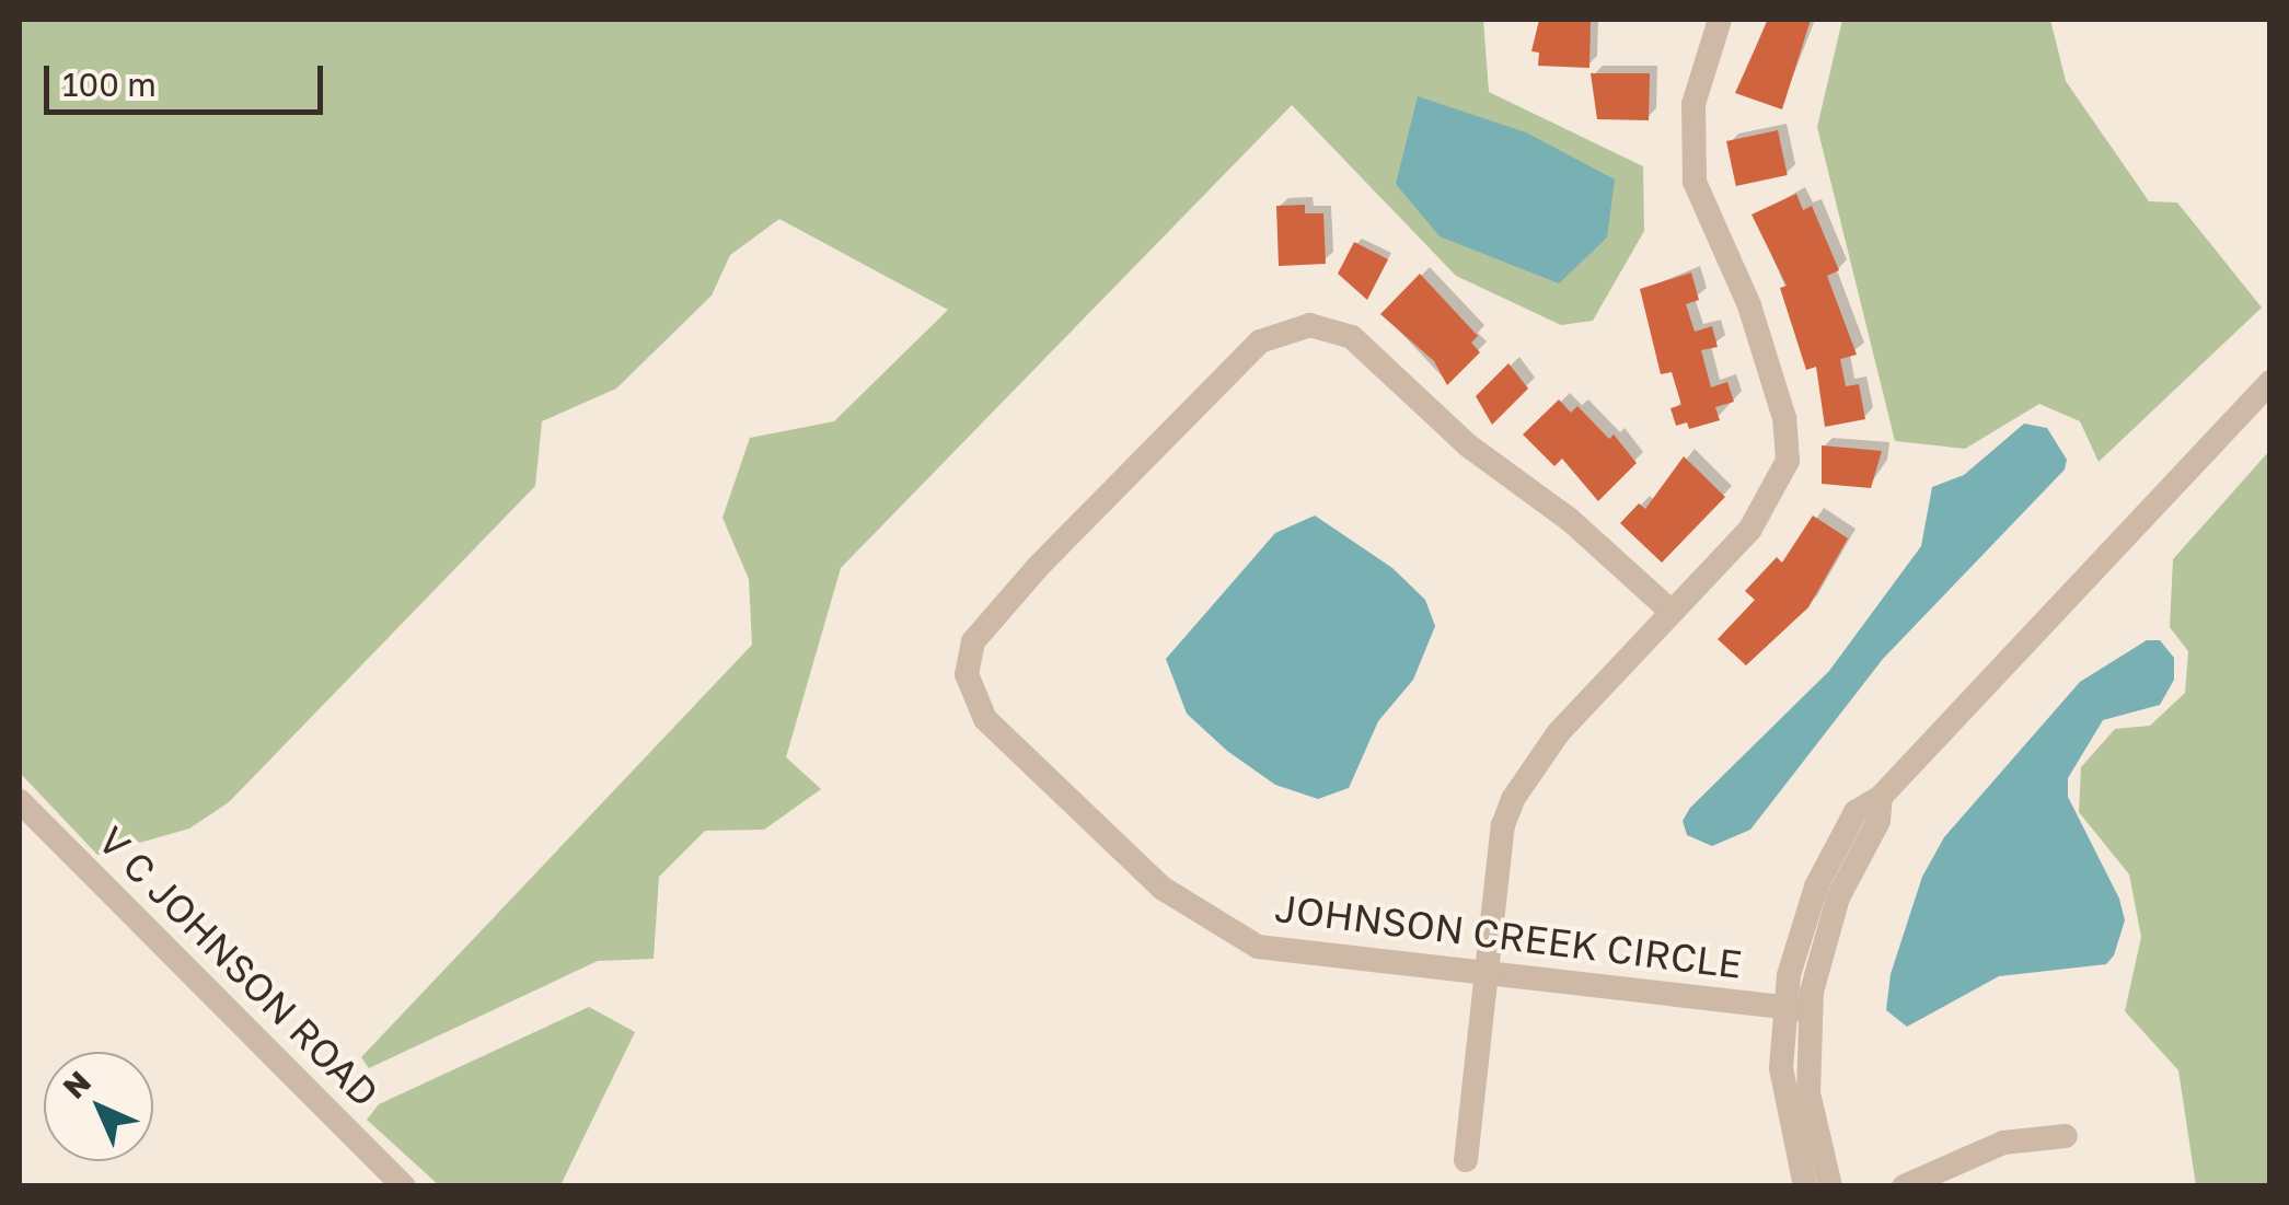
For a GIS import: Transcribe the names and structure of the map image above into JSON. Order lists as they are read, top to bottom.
{
  "streets": {
    "street": ["JOHNSON CREEK CIRCLE", "V C JOHNSON ROAD"]
  },
  "scale_bar": "100 m",
  "north": "top left"
}
